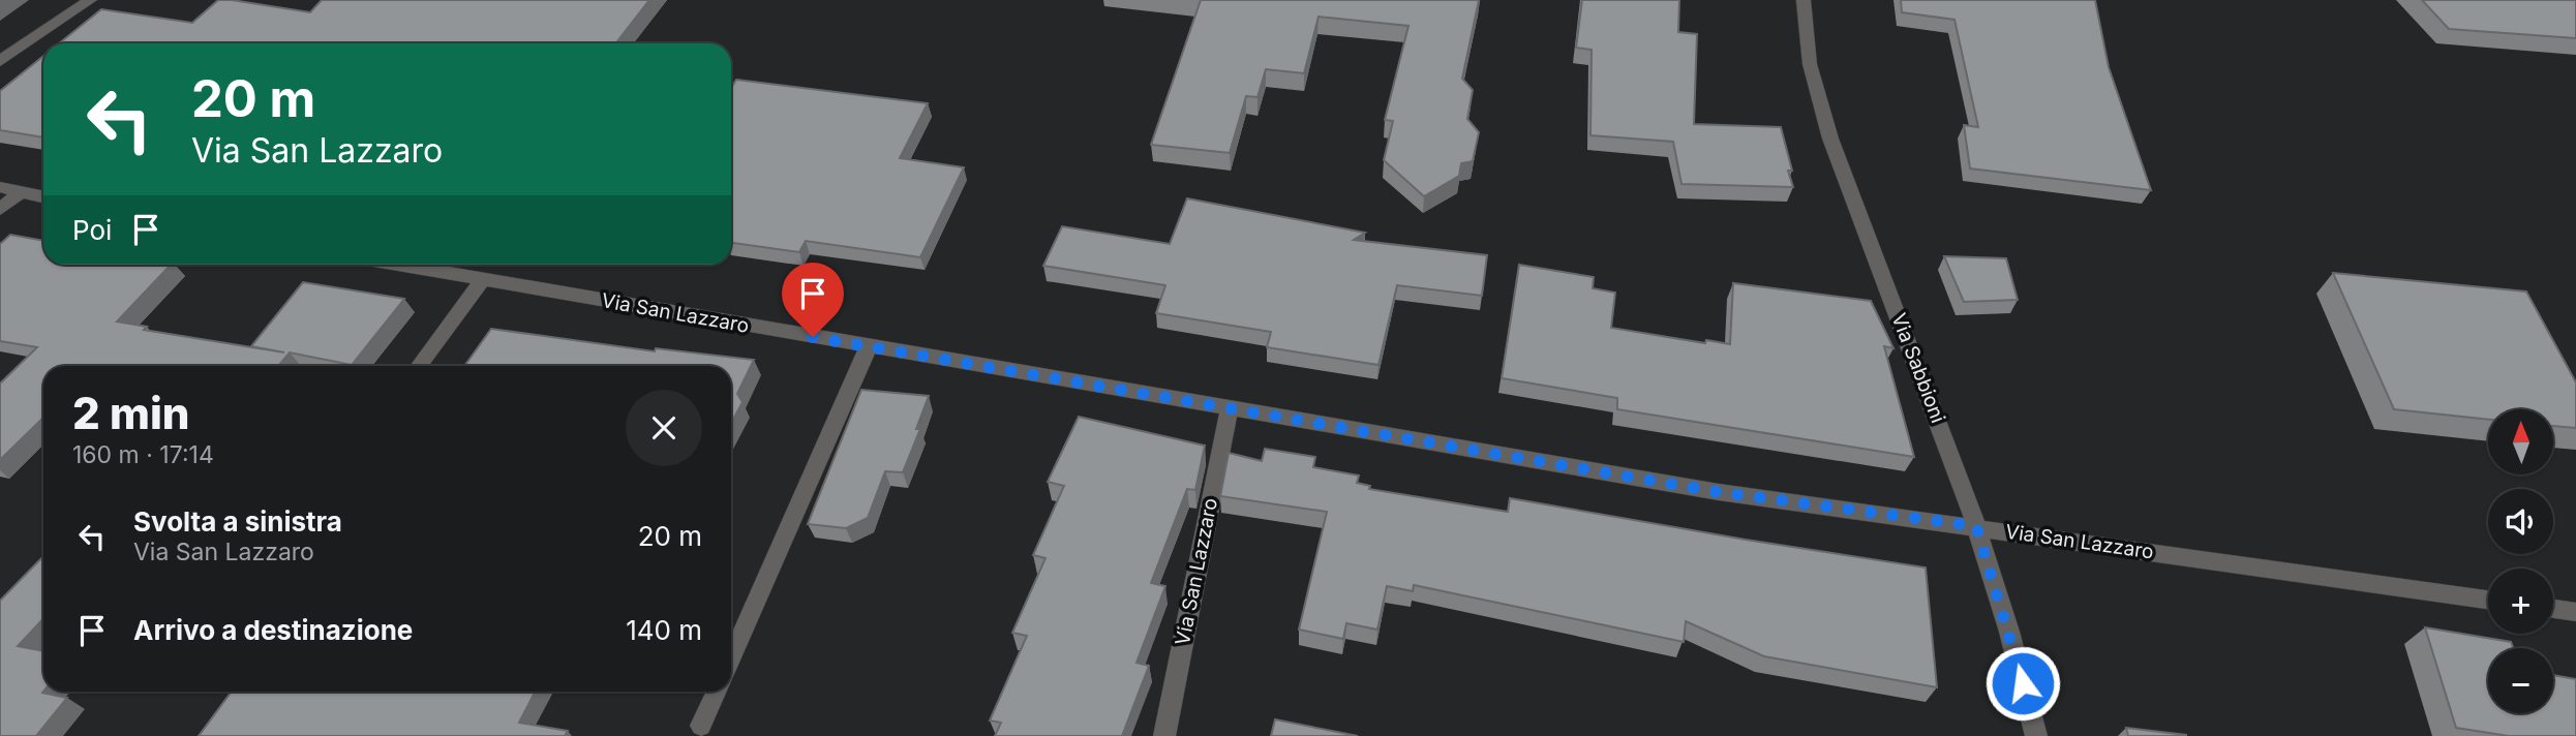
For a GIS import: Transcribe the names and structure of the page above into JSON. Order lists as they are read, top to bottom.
{
  "streets": {
    "street": ["Via San Lazzaro", "Via Sabbioni"]
  },
  "crossings": [
    ["Via San Lazzaro", "Via Sabbioni"]
  ],
  "north": "top",
  "page": {
    "turn": ["20 m", "Via San Lazzaro"],
    "then": "Poi",
    "heading": ["2 min", "160 m · 17:14"],
    "map_buttons": ["+", "−"],
    "list": [
      {
        "name": "Svolta a sinistra",
        "note": "Via San Lazzaro",
        "value": "20 m"
      },
      {
        "name": "Arrivo a destinazione",
        "value": "140 m"
      }
    ]
  }
}
